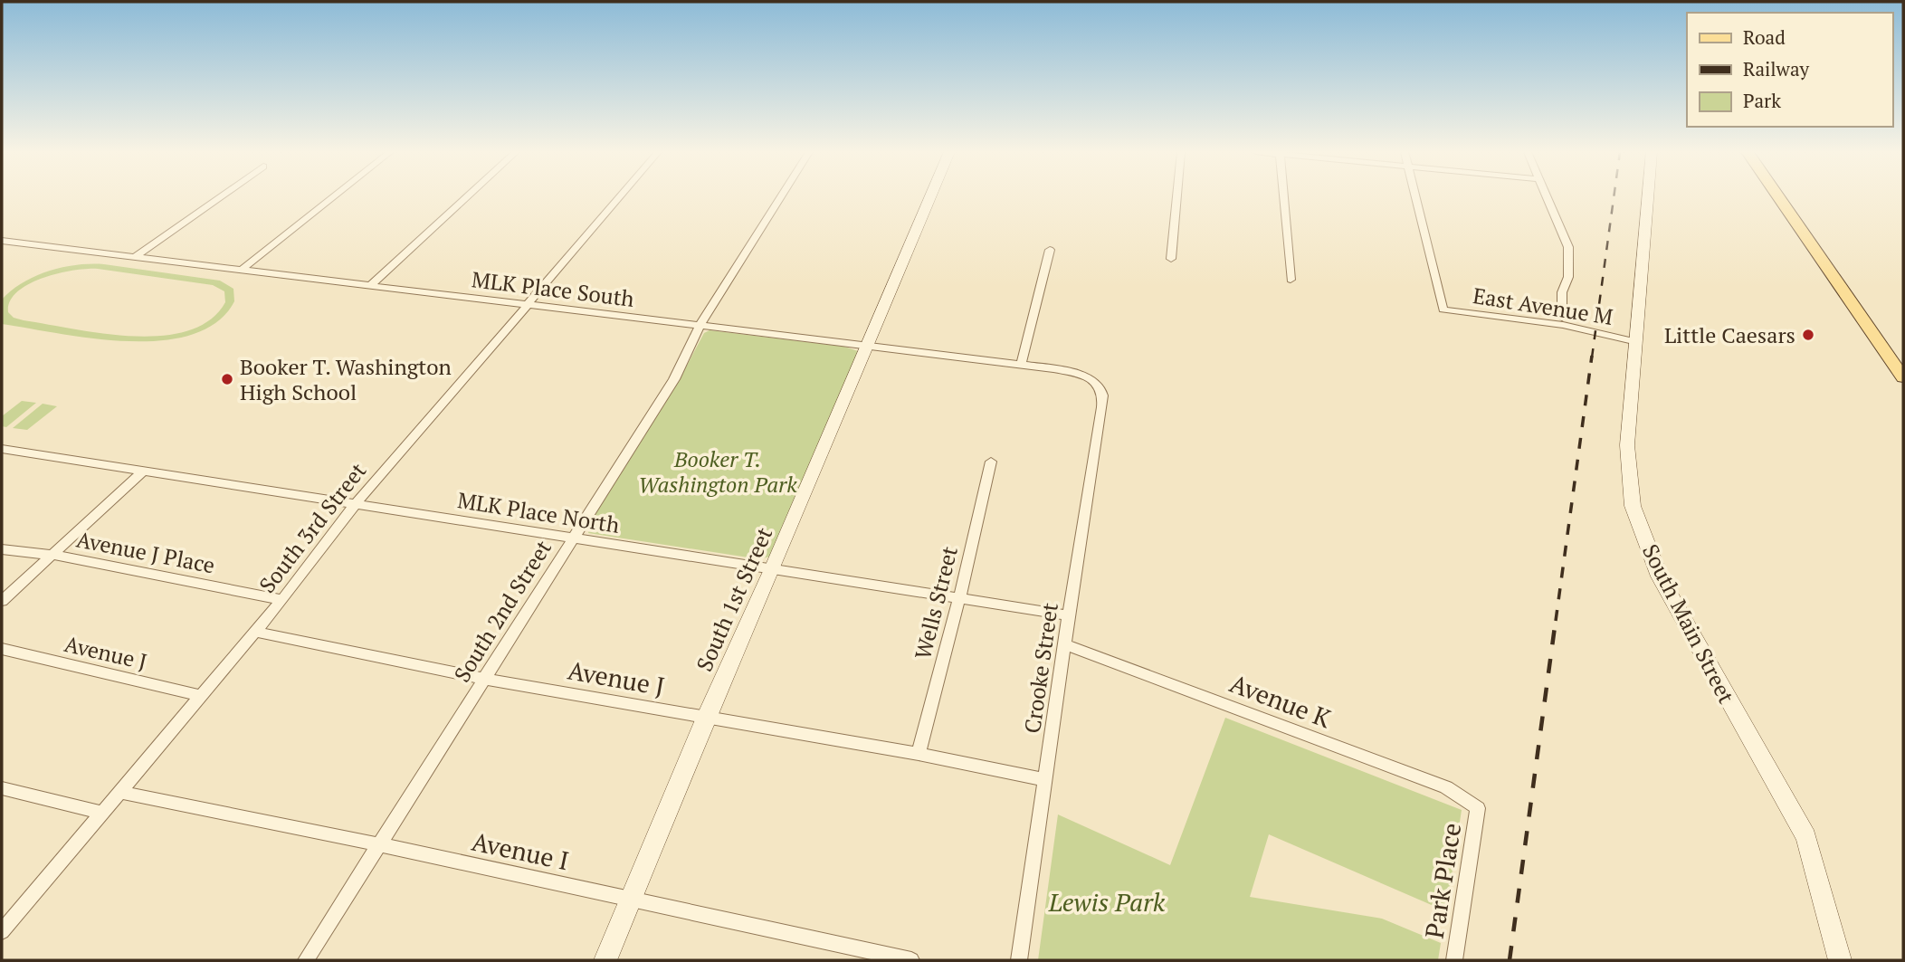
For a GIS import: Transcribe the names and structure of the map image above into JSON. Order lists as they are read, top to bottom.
{
  "streets": {
    "street": [
      "MLK Place South",
      "East Avenue M",
      "MLK Place North",
      "South 3rd Street",
      "Avenue J Place",
      "South 1st Street",
      "Wells Street",
      "South 2nd Street",
      "South Main Street",
      "Avenue J",
      "Crooke Street",
      "Avenue K",
      "Avenue I",
      "Park Place"
    ]
  },
  "crossings": [
    ["MLK Place South", "South 3rd Street"],
    ["MLK Place South", "South 1st Street"],
    ["MLK Place South", "South 2nd Street"],
    ["MLK Place South", "Crooke Street"],
    ["East Avenue M", "South Main Street"],
    ["MLK Place North", "South 3rd Street"],
    ["MLK Place North", "South 1st Street"],
    ["MLK Place North", "Wells Street"],
    ["MLK Place North", "South 2nd Street"],
    ["MLK Place North", "Crooke Street"],
    ["South 3rd Street", "Avenue J Place"],
    ["South 3rd Street", "Avenue J"],
    ["South 3rd Street", "Avenue I"],
    ["South 1st Street", "Avenue J"],
    ["South 1st Street", "Avenue I"],
    ["Wells Street", "Avenue J"],
    ["South 2nd Street", "Avenue J"],
    ["South 2nd Street", "Avenue I"],
    ["Avenue J", "Crooke Street"],
    ["Crooke Street", "Avenue K"],
    ["Avenue K", "Park Place"]
  ],
  "parks": ["Booker T. Washington Park", "Lewis Park"],
  "places": ["Little Caesars", "Booker T. Washington High School"],
  "legend": ["Road", "Railway", "Park"]
}
